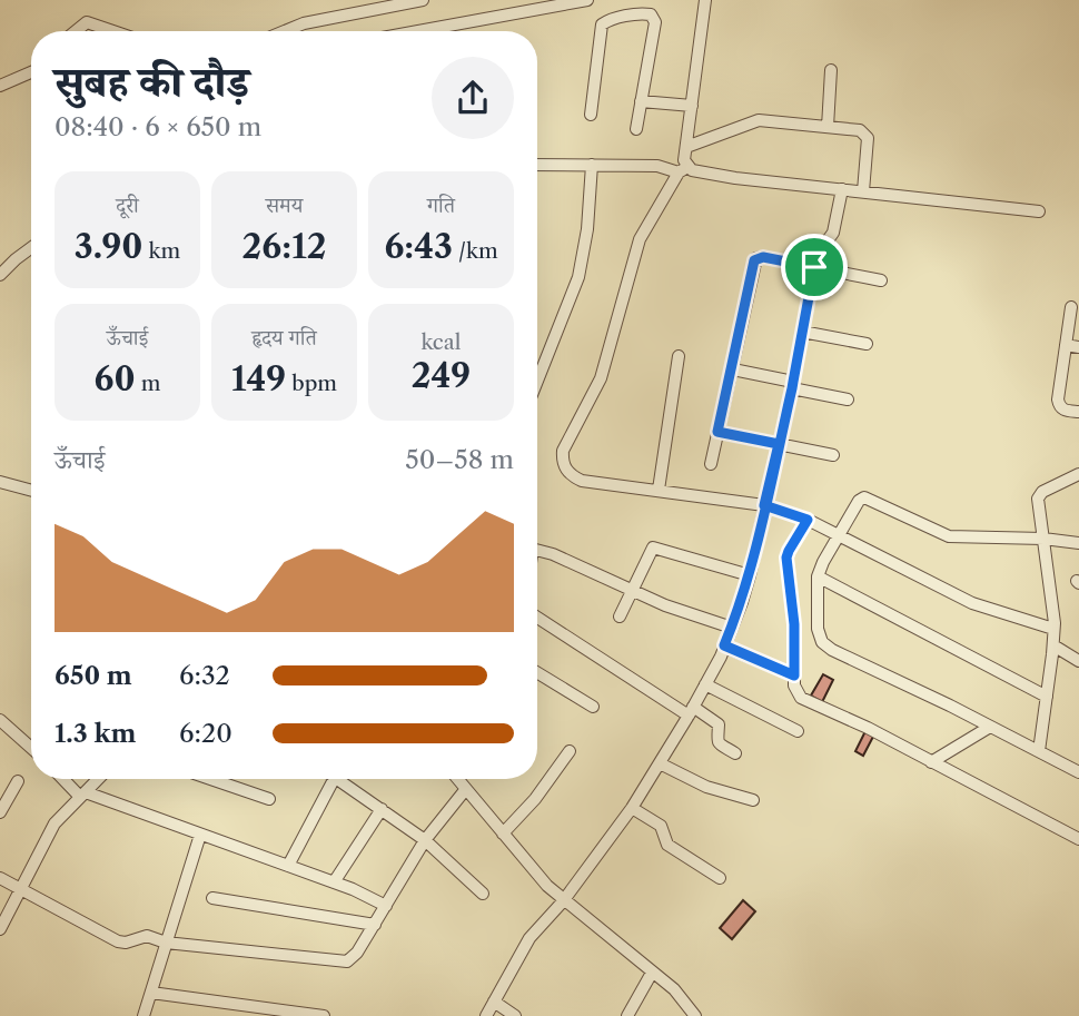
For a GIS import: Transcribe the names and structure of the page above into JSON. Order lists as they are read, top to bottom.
{
  "page": {
    "heading": ["सुबह की दौड़", "08:40 · 6 × 650 m"],
    "stats": [
      ["दूरी", "3.90 km"],
      ["समय", "26:12"],
      ["गति", "6:43 /km"],
      ["ऊँचाई", "60 m"],
      ["हृदय गति", "149 bpm"],
      ["kcal", "249"]
    ],
    "chart": ["ऊँचाई", "50–58 m"],
    "list": [
      {
        "name": "650 m",
        "note": "6:32"
      },
      {
        "name": "1.3 km",
        "note": "6:20"
      }
    ]
  }
}
